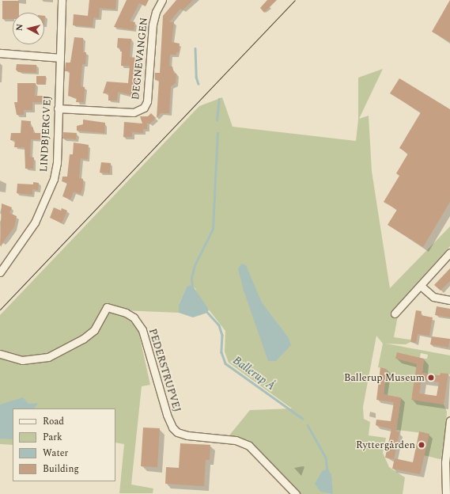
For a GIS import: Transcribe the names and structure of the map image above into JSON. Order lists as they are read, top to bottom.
{
  "streets": {
    "street": ["DEGNEVANGEN", "LINDBJERGVEJ", "PEDERSTRUPVEJ"]
  },
  "crossings": [
    ["DEGNEVANGEN", "LINDBJERGVEJ"]
  ],
  "water": ["Ballerup Å"],
  "places": ["Ballerup Museum", "Ryttergården"],
  "legend": [
    "Road",
    "Park",
    "Water",
    "Building"
  ],
  "north": "left"
}
